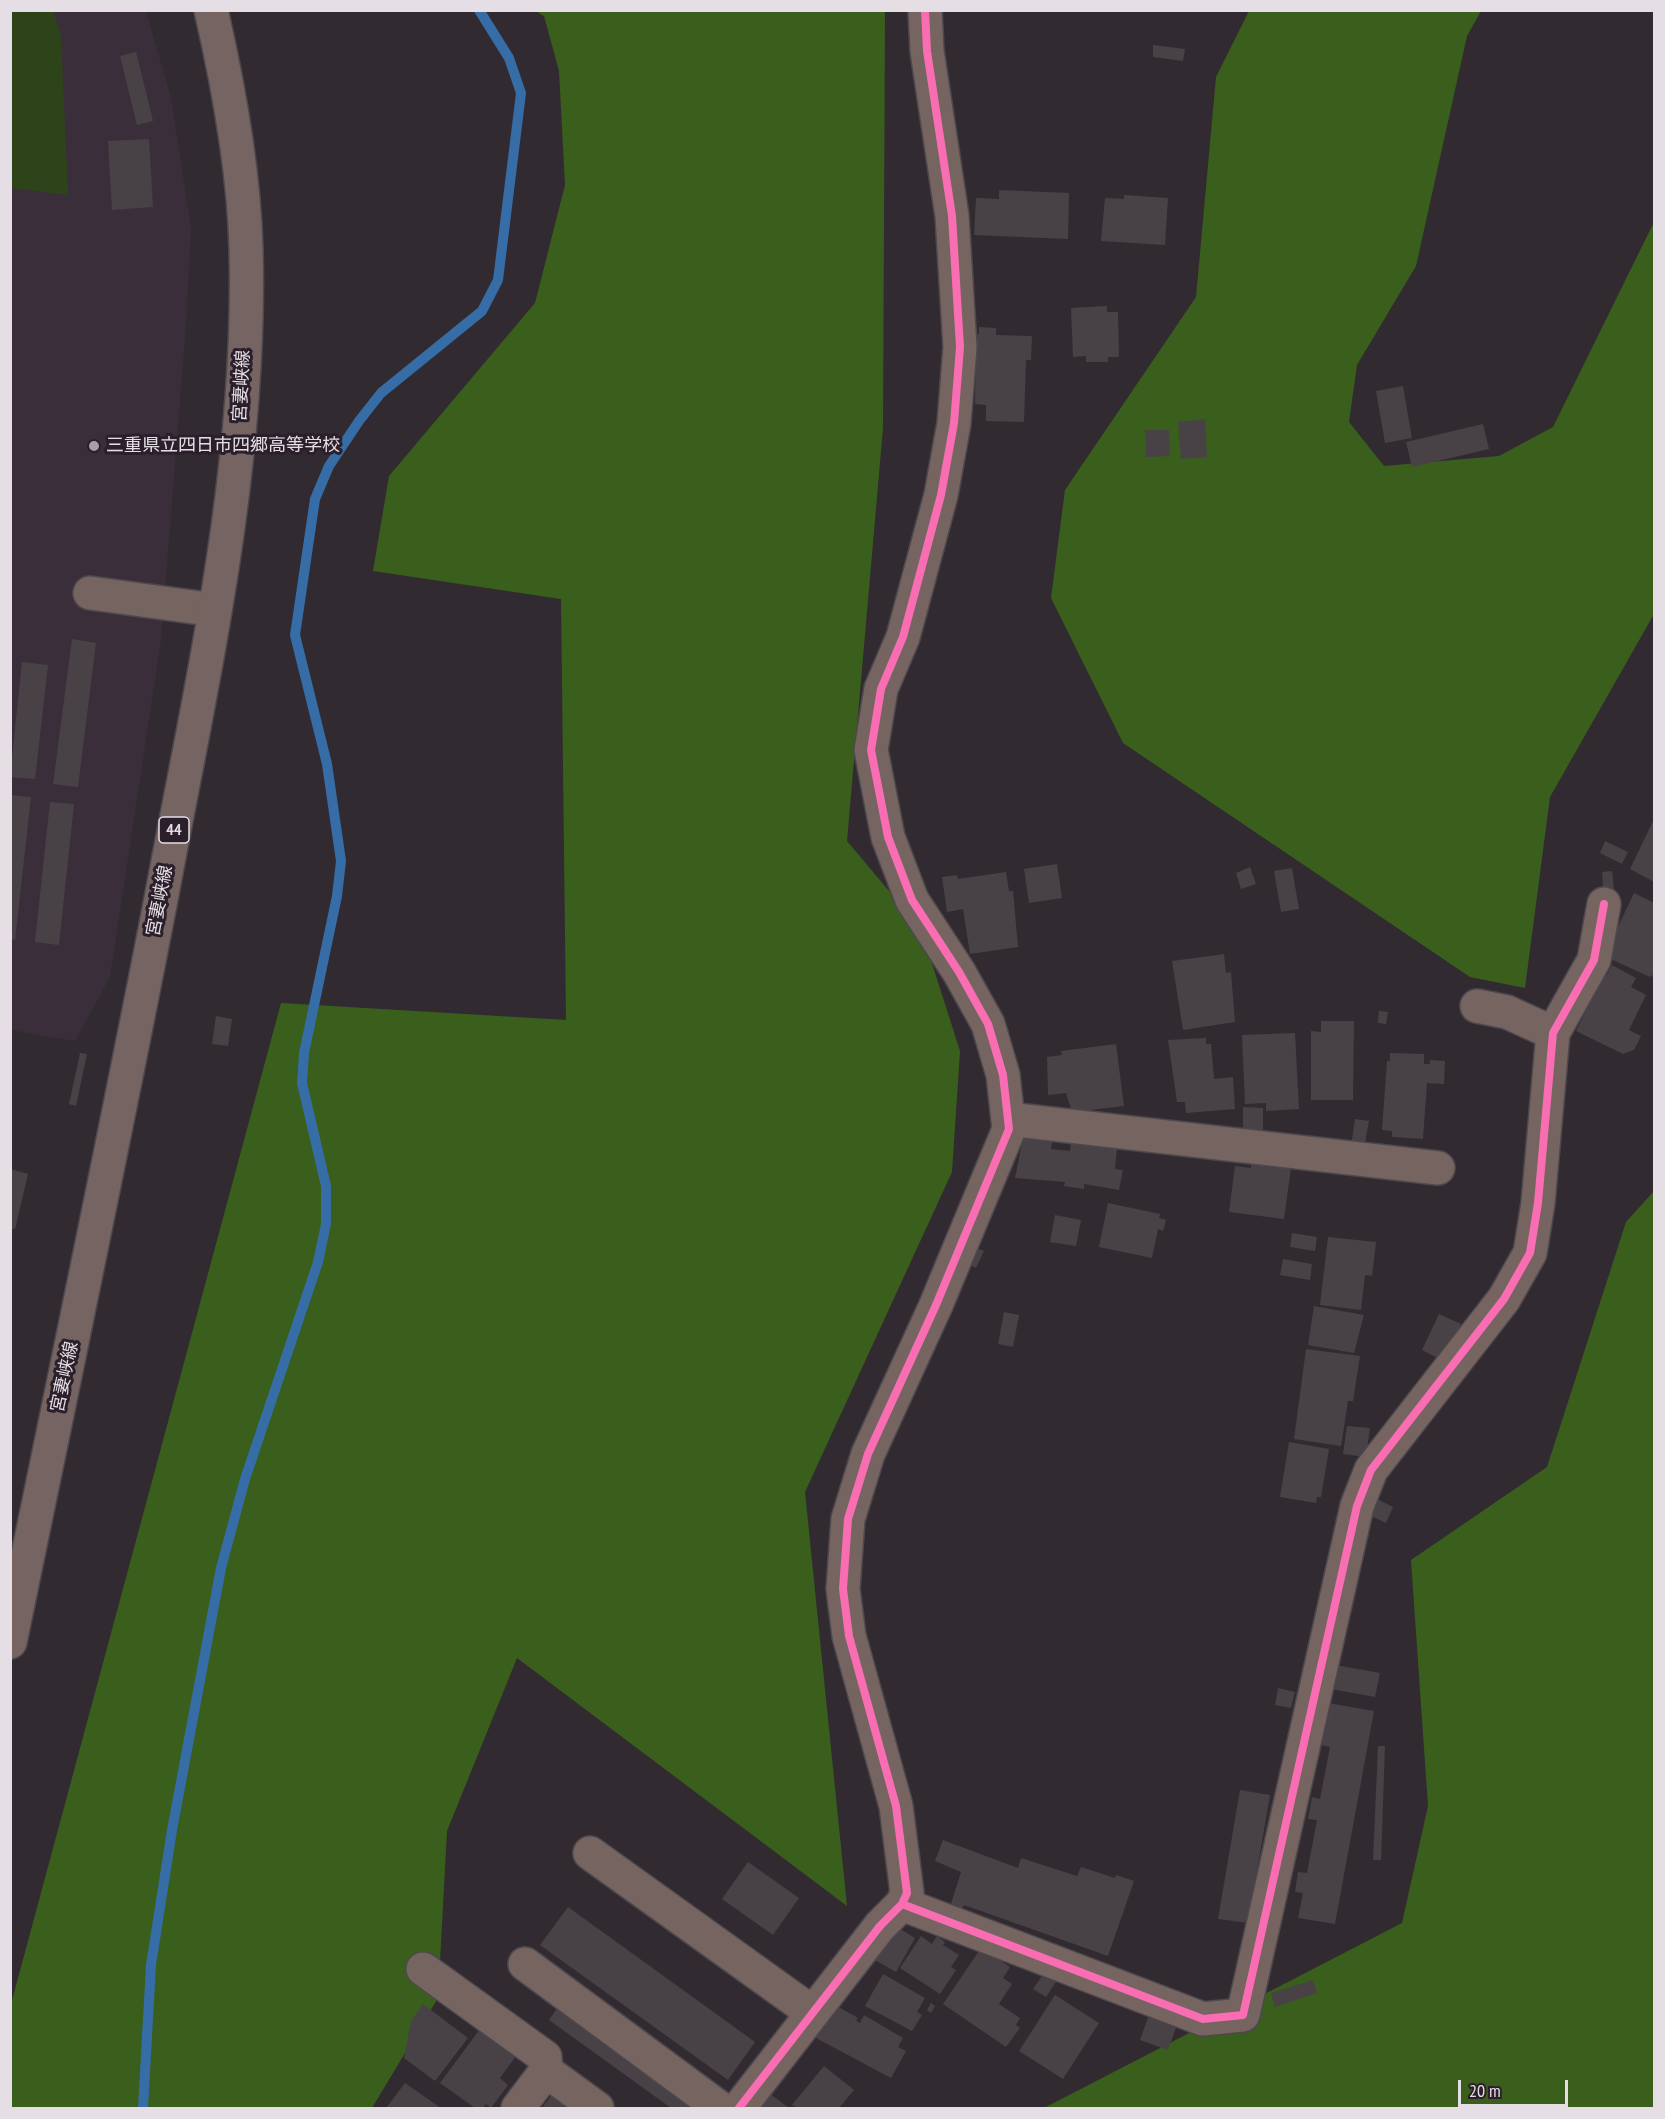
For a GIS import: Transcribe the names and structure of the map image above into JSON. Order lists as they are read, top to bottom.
{
  "streets": {
    "main road": ["宮妻峡線", "44"]
  },
  "places": ["三重県立四日市四郷高等学校"],
  "scale_bar": "20 m"
}
